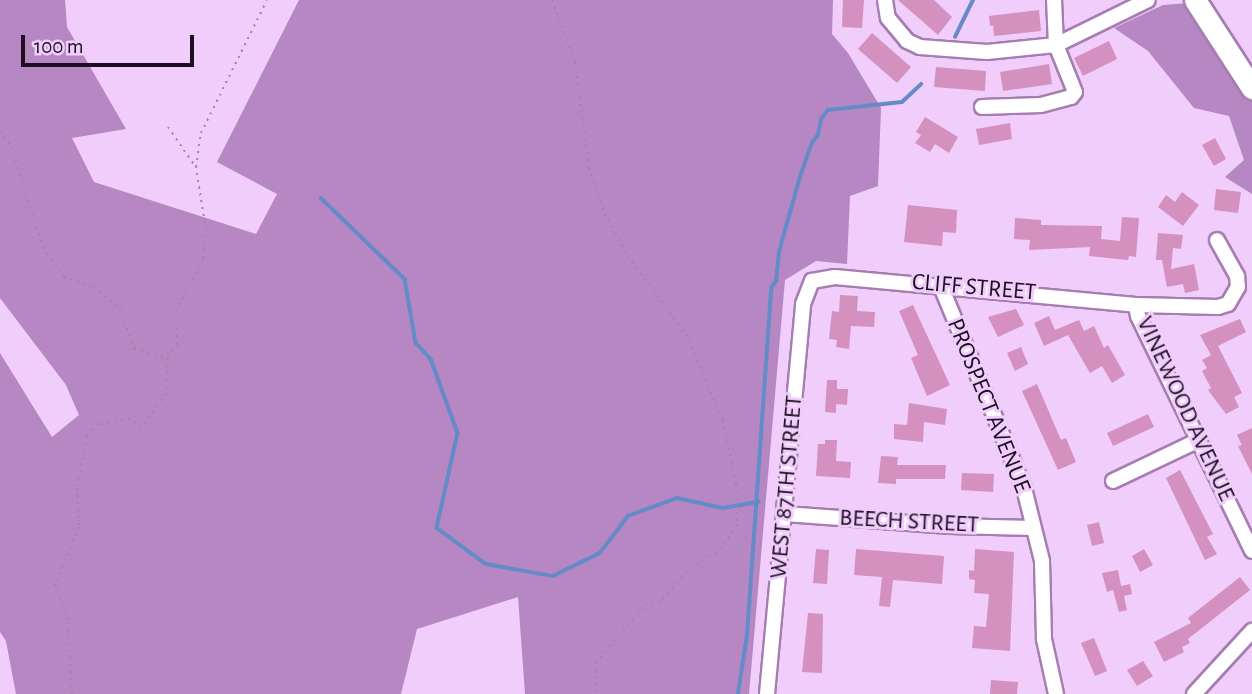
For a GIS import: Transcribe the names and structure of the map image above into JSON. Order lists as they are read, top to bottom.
{
  "streets": {
    "street": [
      "CLIFF STREET",
      "PROSPECT AVENUE",
      "VINEWOOD AVENUE",
      "WEST 87TH STREET",
      "BEECH STREET"
    ]
  },
  "crossings": [
    ["CLIFF STREET", "PROSPECT AVENUE"],
    ["CLIFF STREET", "VINEWOOD AVENUE"],
    ["CLIFF STREET", "WEST 87TH STREET"],
    ["PROSPECT AVENUE", "BEECH STREET"],
    ["WEST 87TH STREET", "BEECH STREET"]
  ],
  "scale_bar": "100 m"
}
